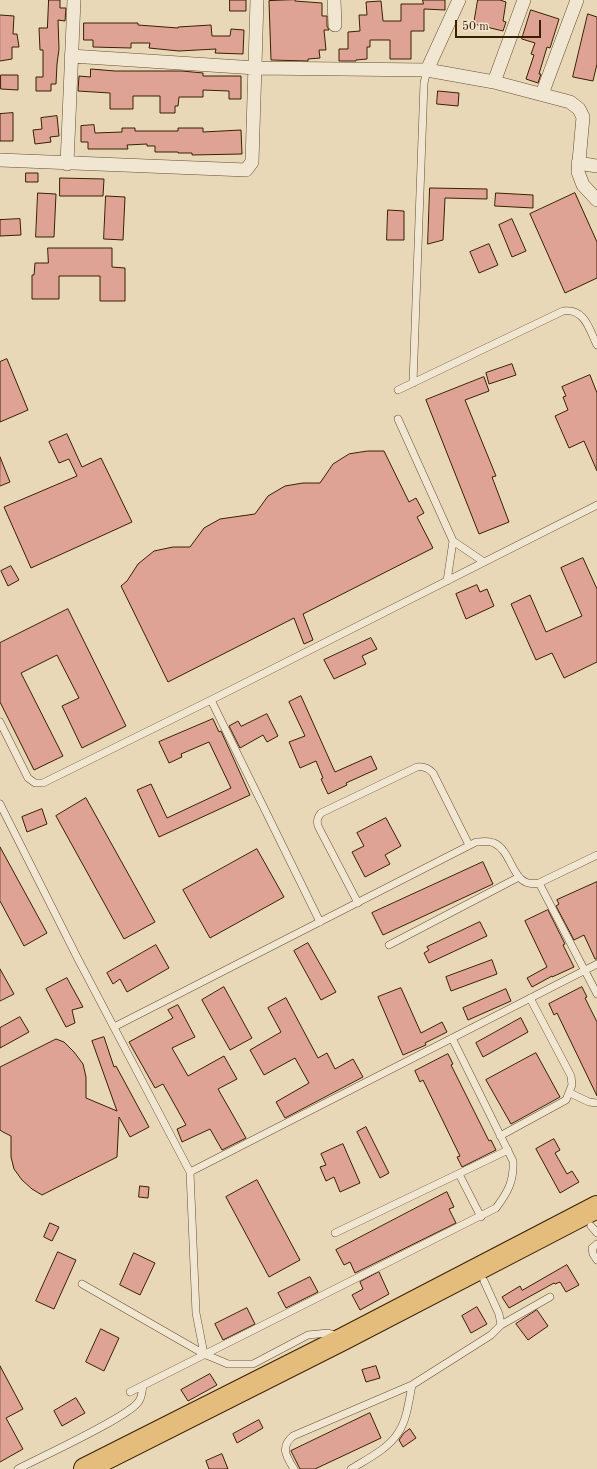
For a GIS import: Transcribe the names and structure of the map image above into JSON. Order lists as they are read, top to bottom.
{
  "scale_bar": "50 m"
}
